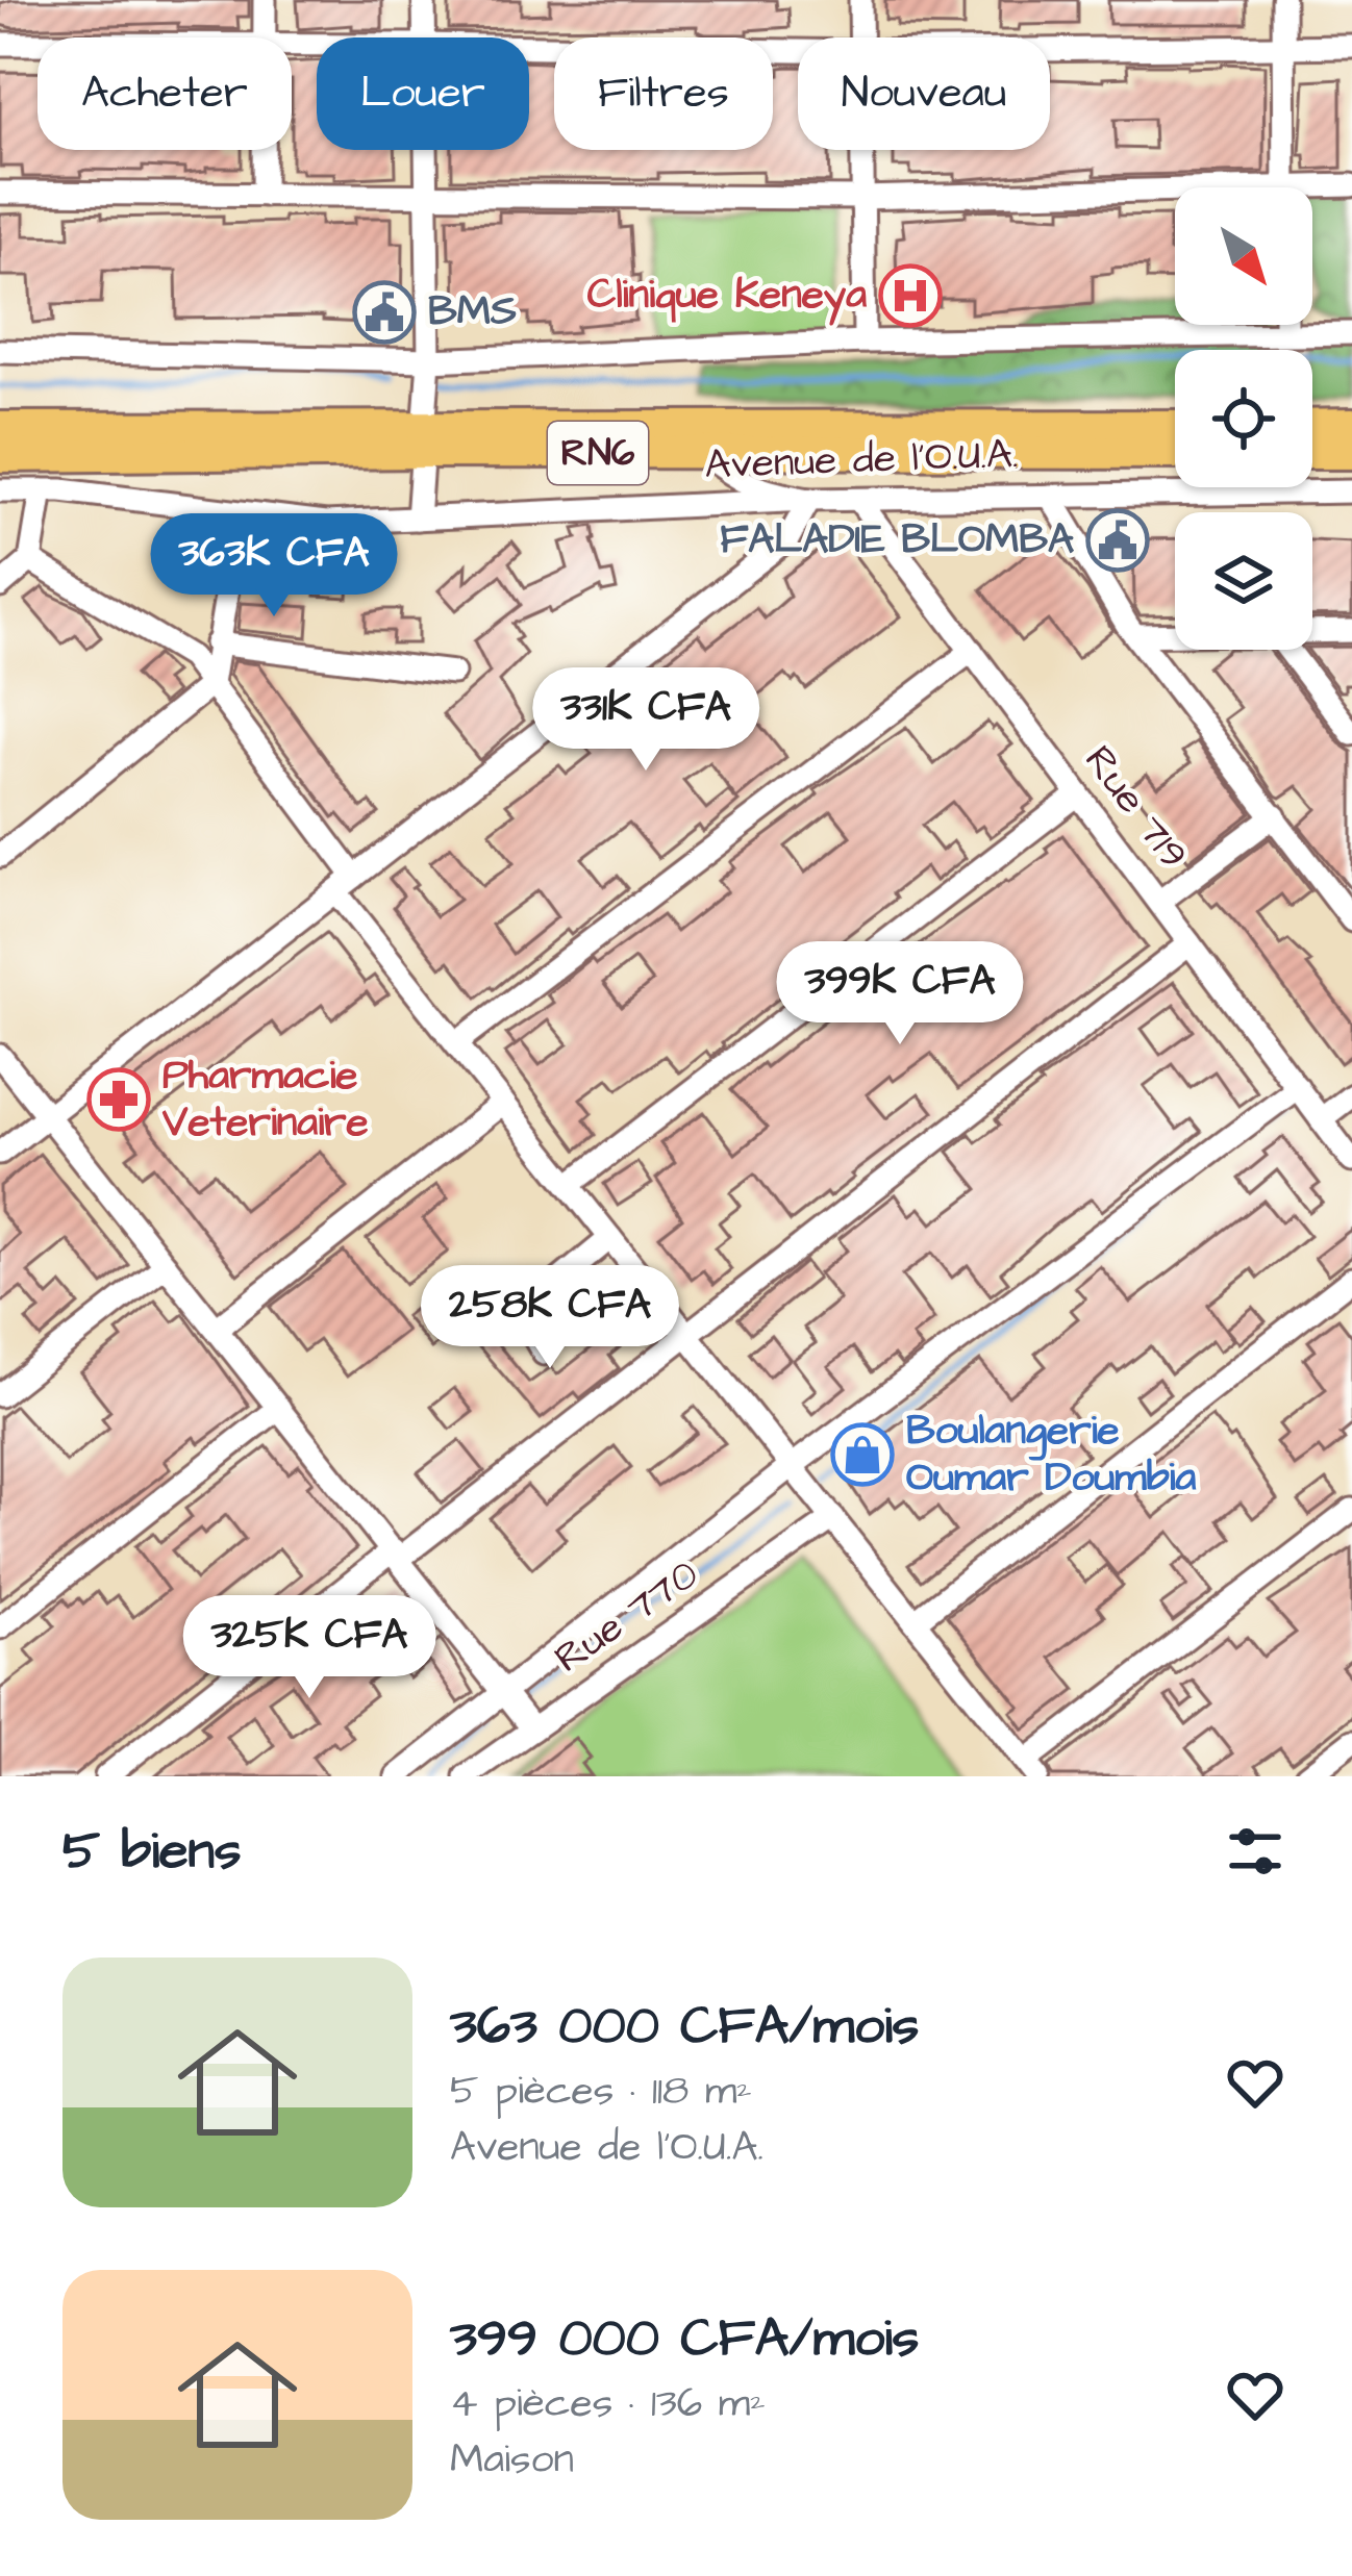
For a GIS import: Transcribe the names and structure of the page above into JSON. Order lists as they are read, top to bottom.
{
  "streets": {
    "highway": ["RN6", "Avenue de l'O.U.A."],
    "street": ["Rue 719", "Rue 770"]
  },
  "crossings": [
    ["Avenue de l'O.U.A.", "Rue 719"]
  ],
  "places": {
    "hospital": ["Clinique Keneya"],
    "public building": ["BMS", "FALADIE BLOMBA"],
    "pharmacy": ["Pharmacie Veterinaire"],
    "shop": ["Boulangerie Oumar Doumbia"]
  },
  "north": "bottom right",
  "page": {
    "chip": [
      "Acheter",
      "Louer",
      "Filtres",
      "Nouveau"
    ],
    "price": [
      "363K CFA",
      "331K CFA",
      "399K CFA",
      "258K CFA",
      "325K CFA"
    ],
    "heading": "5 biens",
    "list": [
      {
        "name": "363 000 CFA/mois",
        "note": "5 pièces · 118 m² · Avenue de l'O.U.A."
      },
      {
        "name": "399 000 CFA/mois",
        "note": "4 pièces · 136 m² · Maison"
      }
    ]
  }
}
